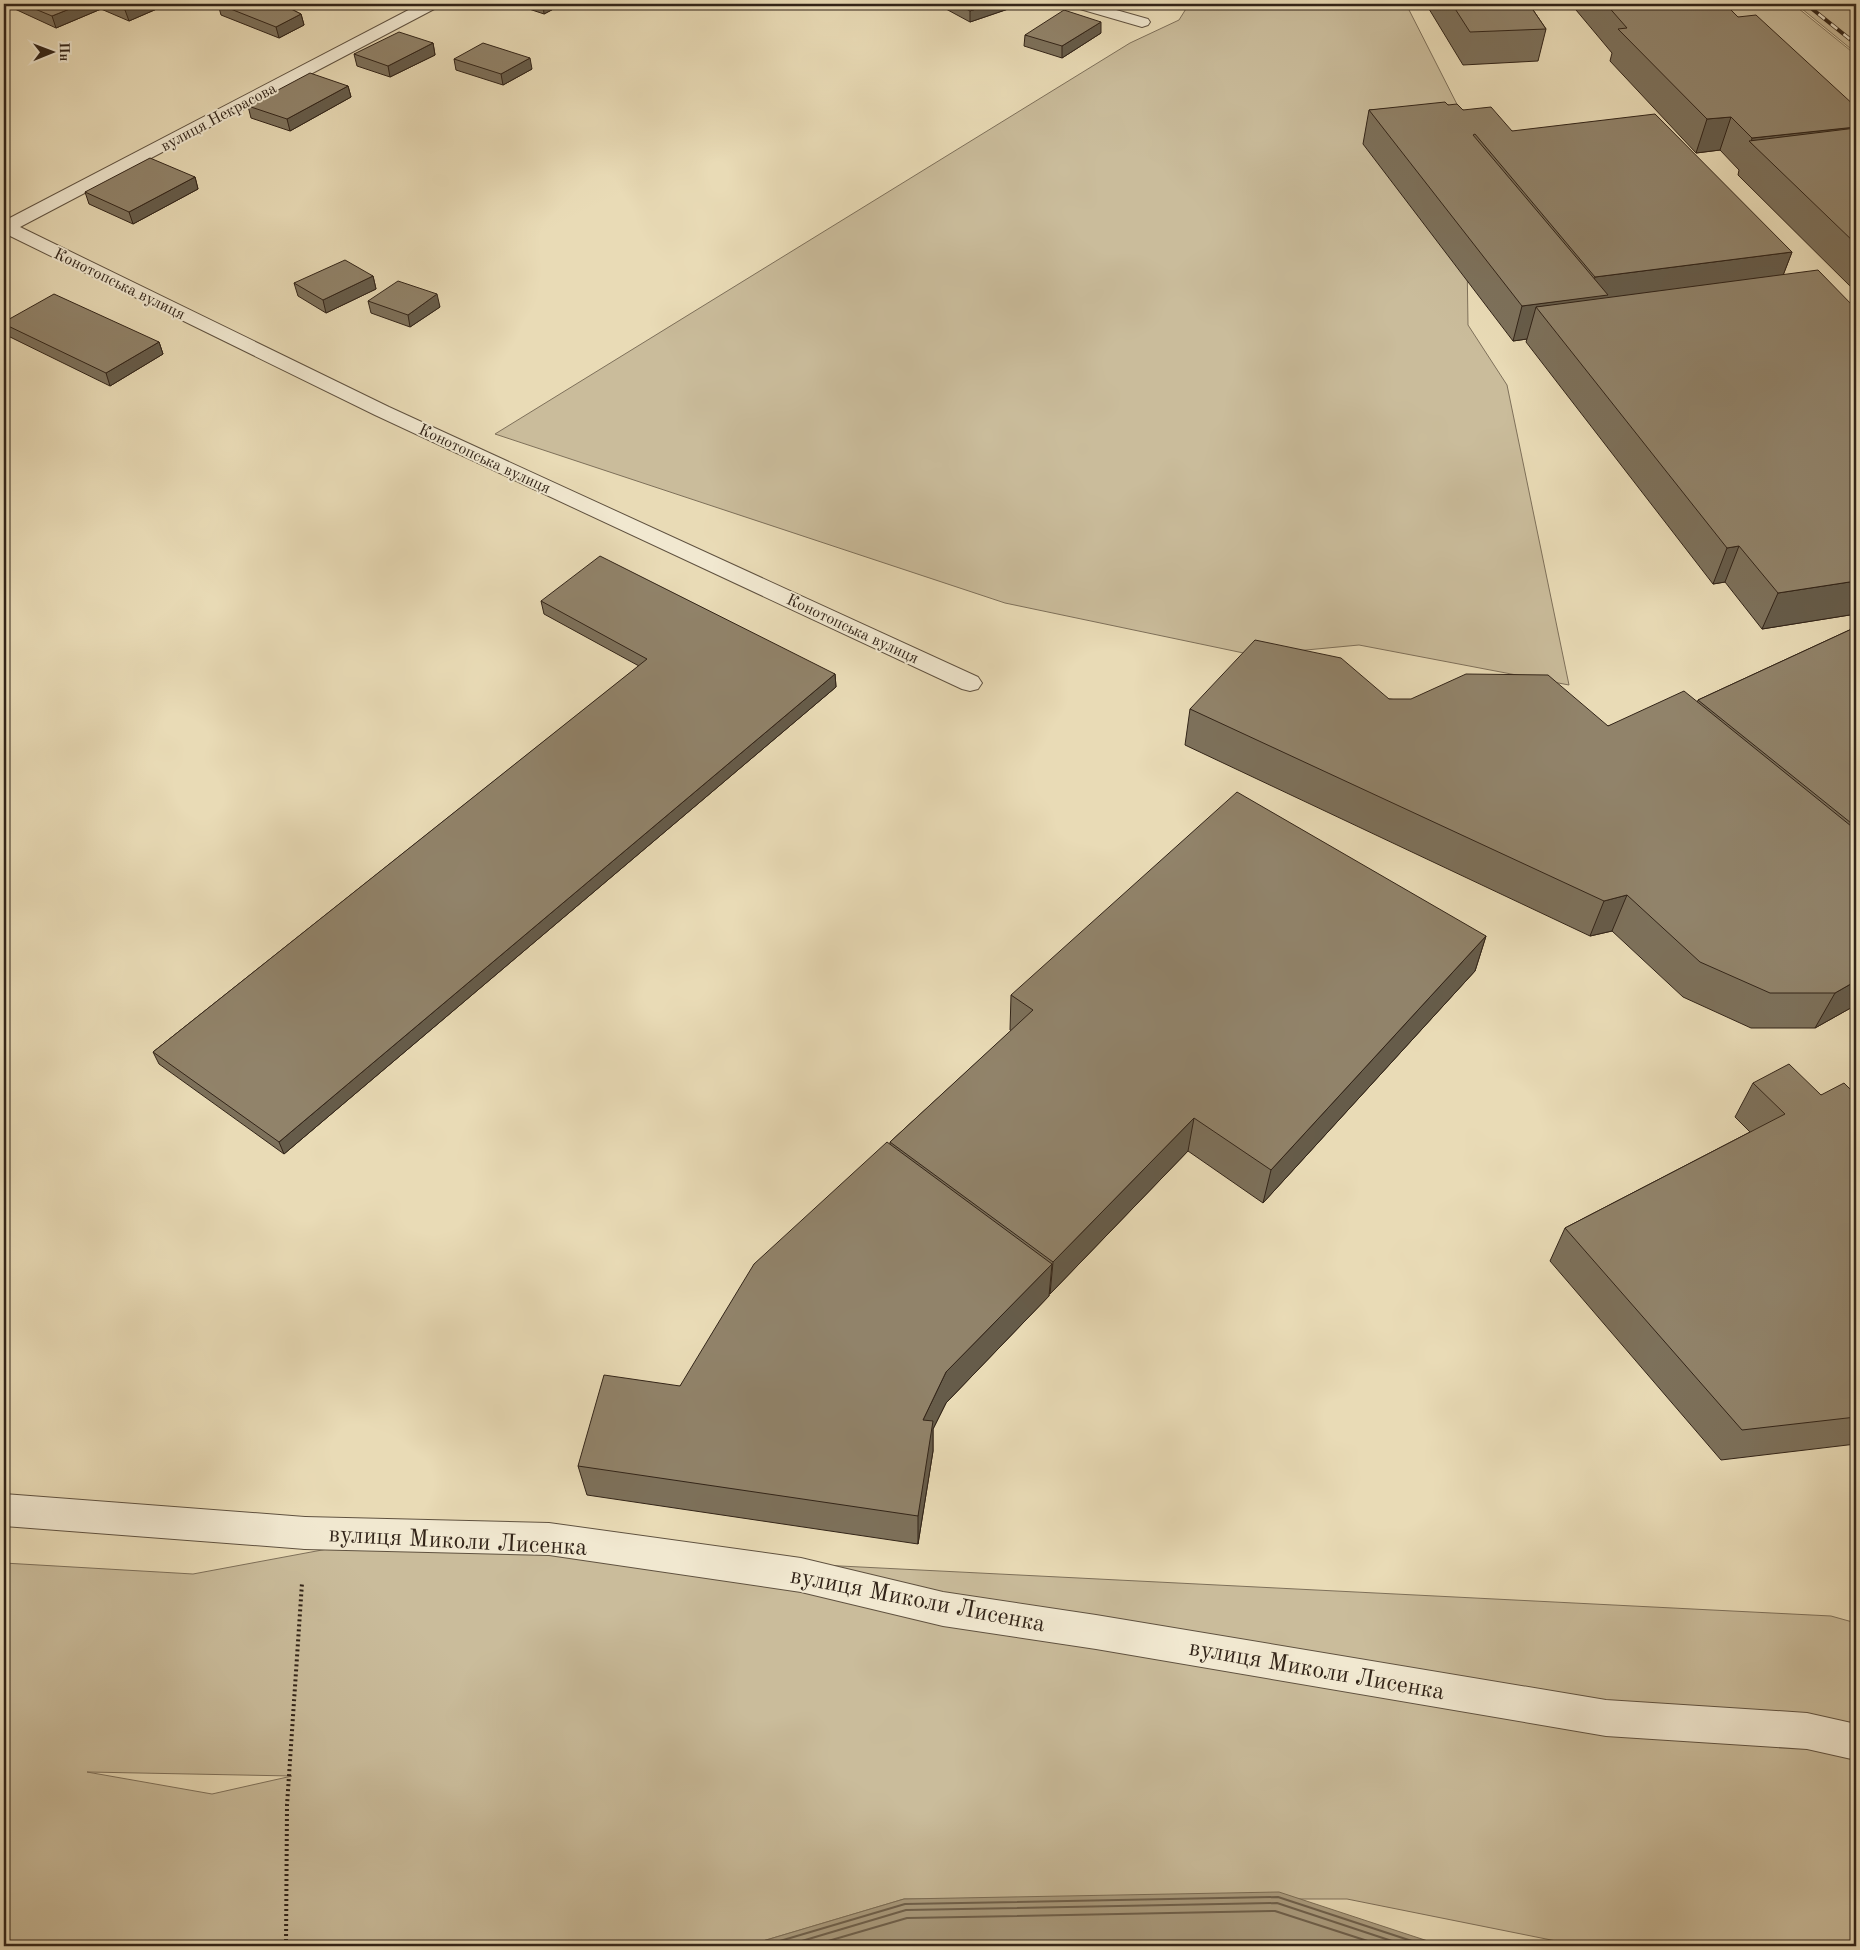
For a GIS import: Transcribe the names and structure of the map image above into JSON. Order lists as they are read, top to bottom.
{
  "streets": {
    "street": ["вулиця Некрасова", "Конотопська вулиця", "вулиця Миколи Лисенка"]
  },
  "crossings": [
    ["вулиця Некрасова", "Конотопська вулиця"]
  ],
  "north": "right"
}
